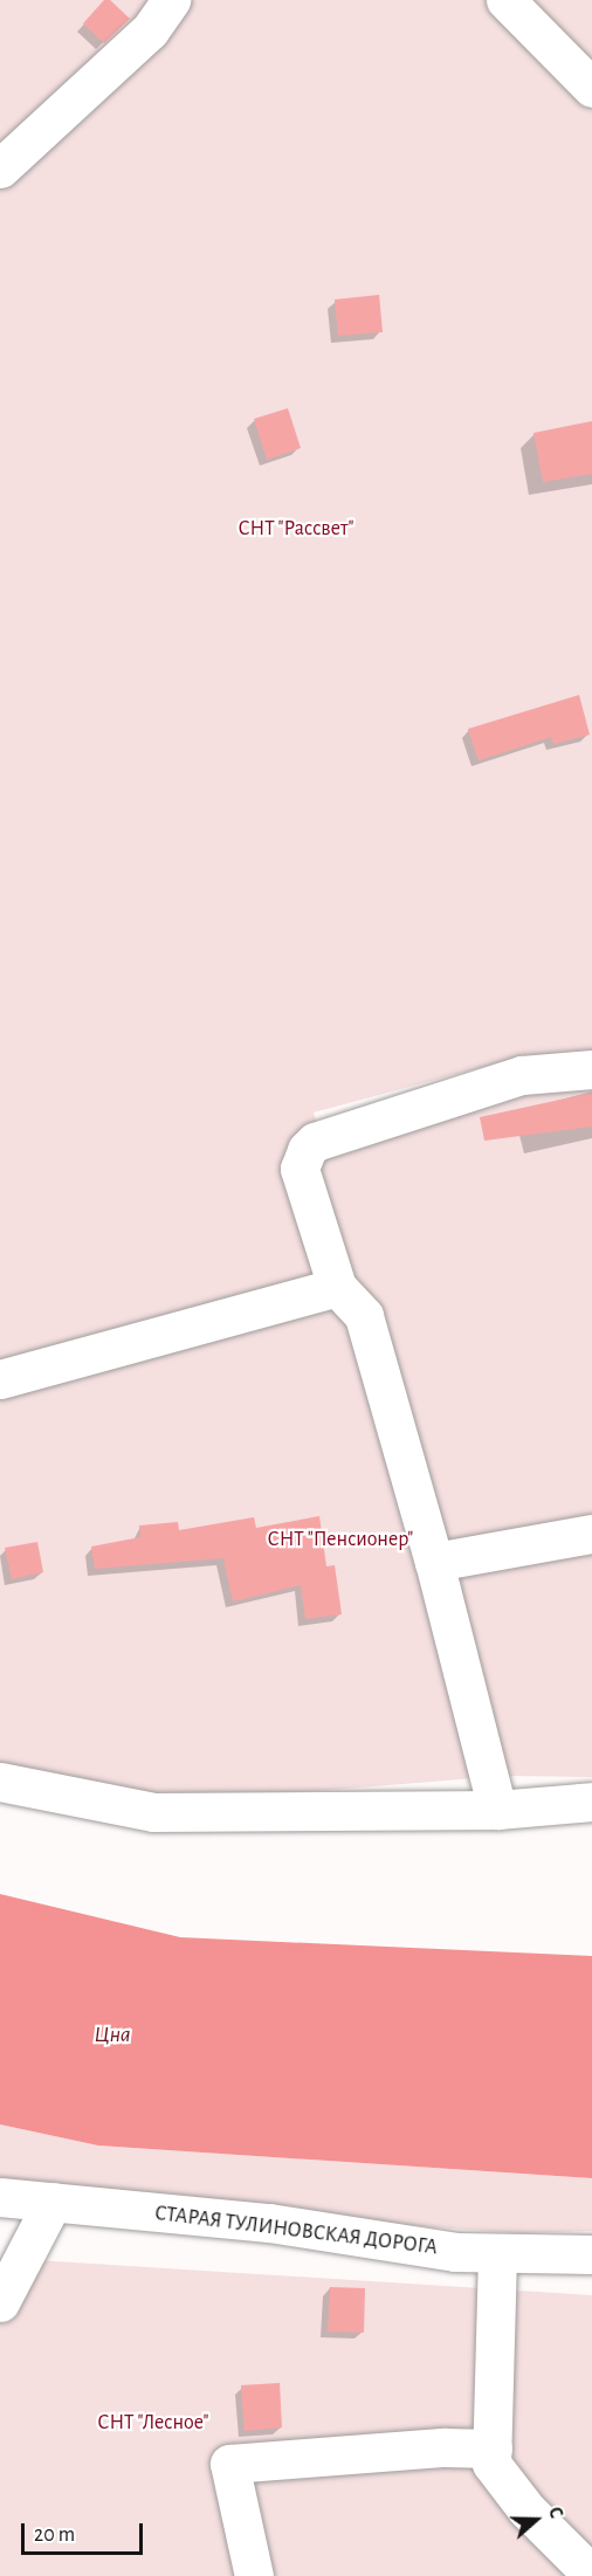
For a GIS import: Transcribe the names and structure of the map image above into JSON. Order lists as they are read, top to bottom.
{
  "streets": {
    "street": ["СТАРАЯ ТУЛИНОВСКАЯ ДОРОГА"]
  },
  "water": ["Цна"],
  "parks": ["СНТ \"Рассвет\"", "СНТ \"Пенсионер\"", "СНТ \"Лесное\""],
  "scale_bar": "20 m",
  "north": "right"
}
